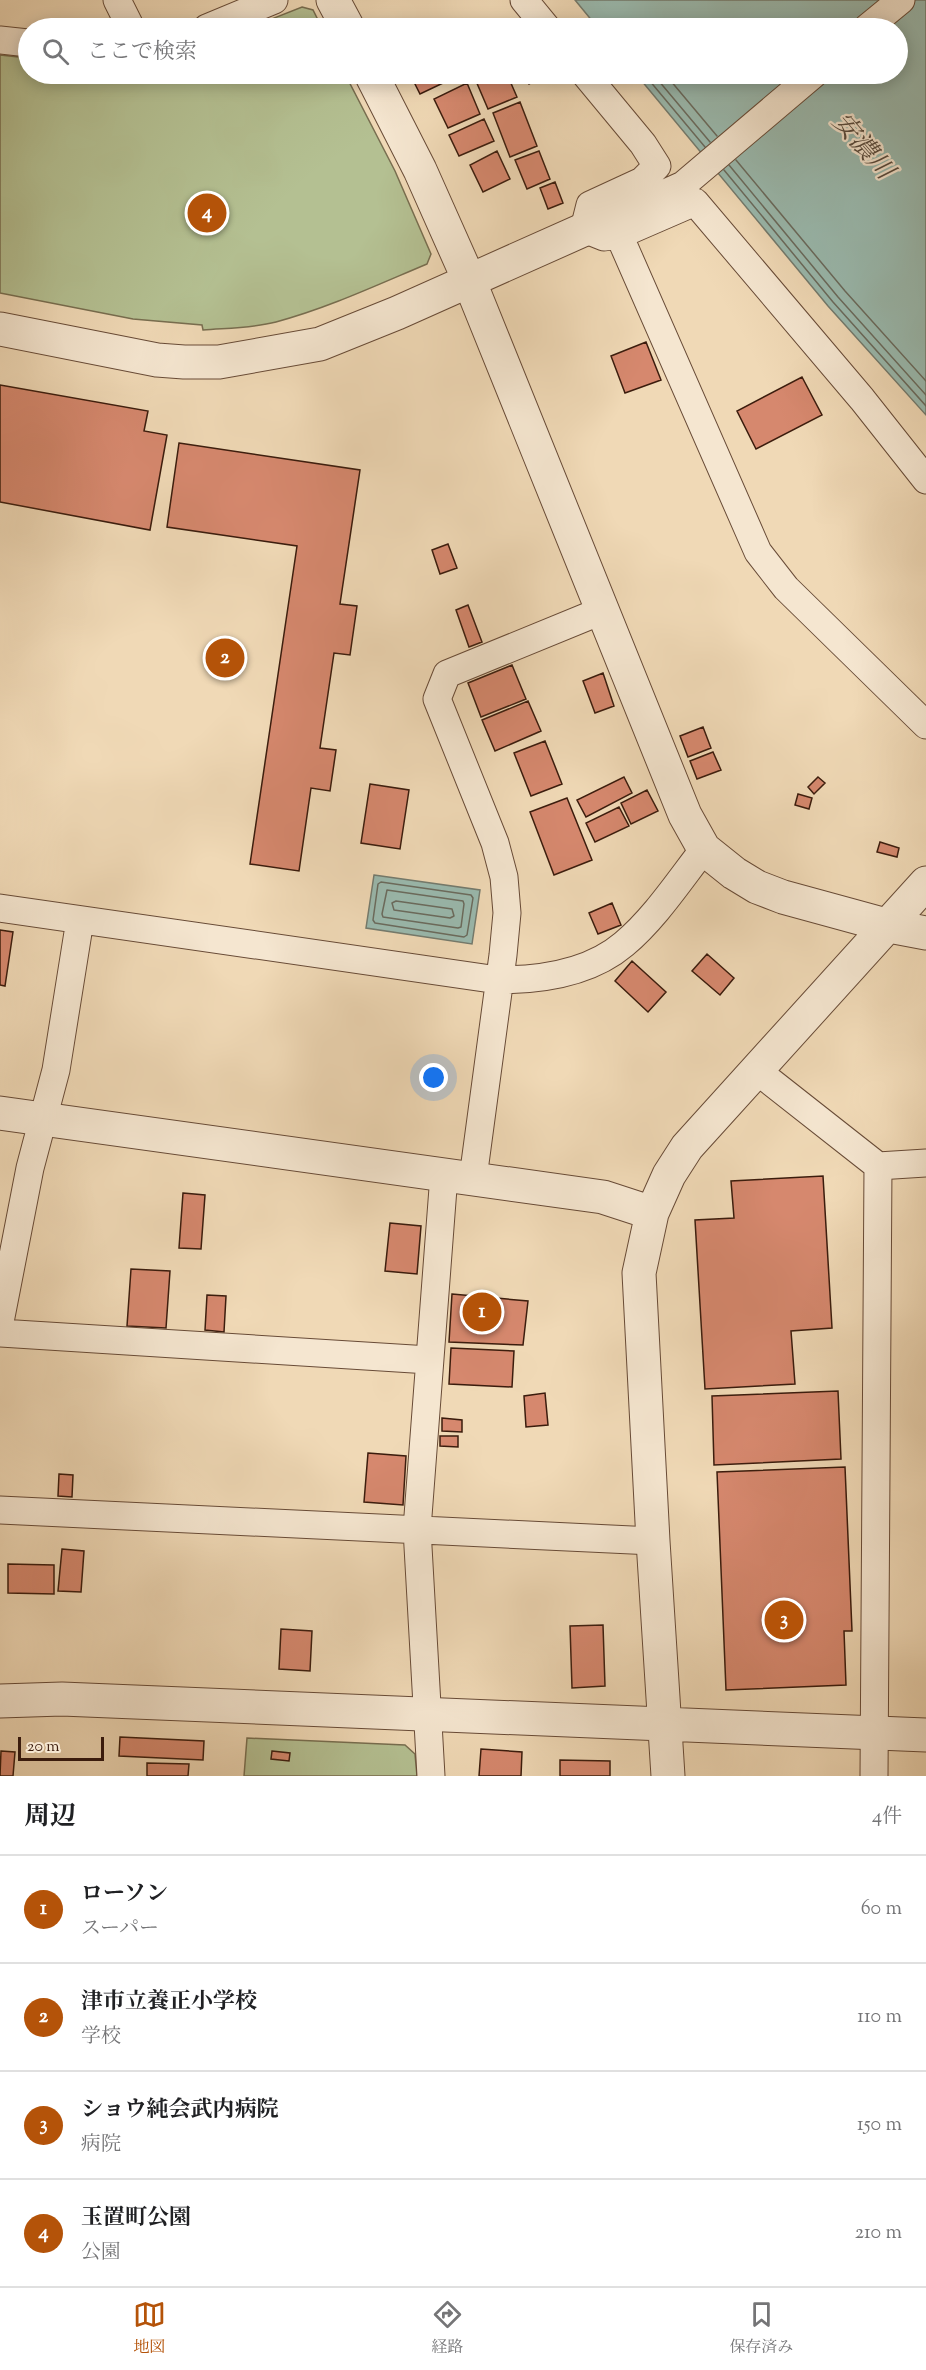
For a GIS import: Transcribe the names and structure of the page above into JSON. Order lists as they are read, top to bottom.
{
  "water": ["安濃川"],
  "scale_bar": "20 m",
  "page": {
    "search": "ここで検索",
    "pins": [
      "4",
      "2",
      "1",
      "3"
    ],
    "scale": "20 m",
    "heading": ["周辺", "4件"],
    "list": [
      {
        "mark": "1",
        "name": "ローソン",
        "note": "スーパー",
        "value": "60 m"
      },
      {
        "mark": "2",
        "name": "津市立養正小学校",
        "note": "学校",
        "value": "110 m"
      },
      {
        "mark": "3",
        "name": "ショウ純会武内病院",
        "note": "病院",
        "value": "150 m"
      },
      {
        "mark": "4",
        "name": "玉置町公園",
        "note": "公園",
        "value": "210 m"
      }
    ],
    "nav": ["地図", "経路", "保存済み"]
  }
}
